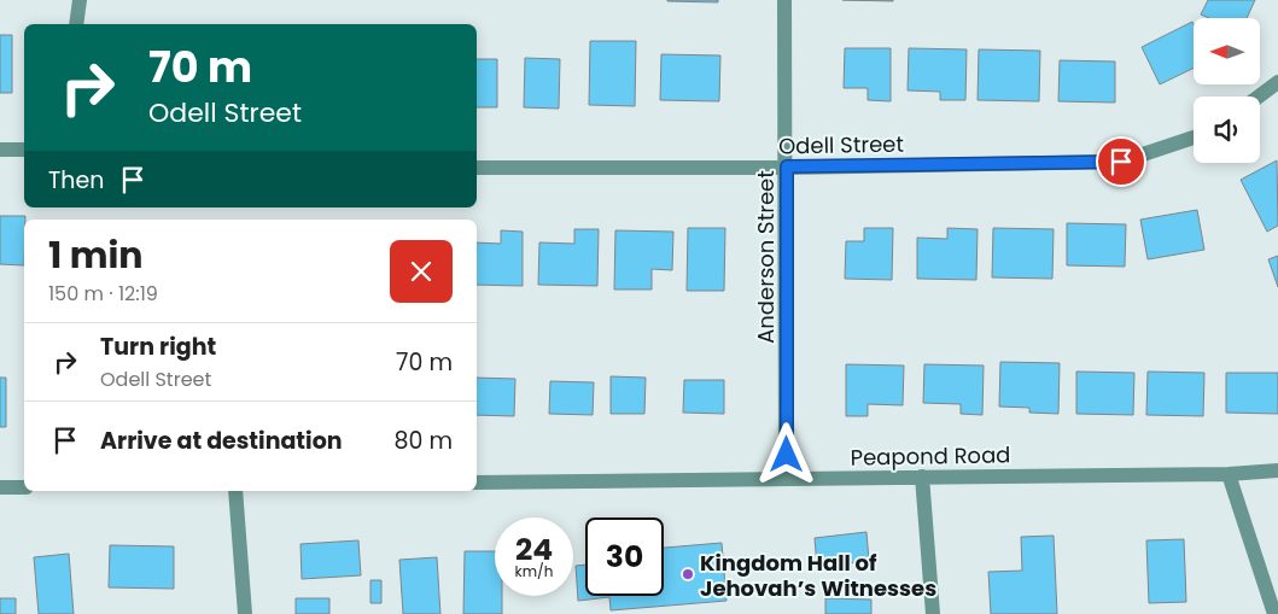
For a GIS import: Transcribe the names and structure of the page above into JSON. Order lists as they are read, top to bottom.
{
  "streets": {
    "street": ["Odell Street", "Anderson Street", "Peapond Road"]
  },
  "crossings": [
    ["Odell Street", "Anderson Street"],
    ["Anderson Street", "Peapond Road"]
  ],
  "places": ["Kingdom Hall of Jehovah’s Witnesses"],
  "north": "left",
  "page": {
    "turn": ["70 m", "Odell Street"],
    "then": "Then",
    "heading": ["1 min", "150 m · 12:19"],
    "list": [
      {
        "name": "Turn right",
        "note": "Odell Street",
        "value": "70 m"
      },
      {
        "name": "Arrive at destination",
        "value": "80 m"
      }
    ],
    "speed": "24 km/h",
    "limit": "30"
  }
}
